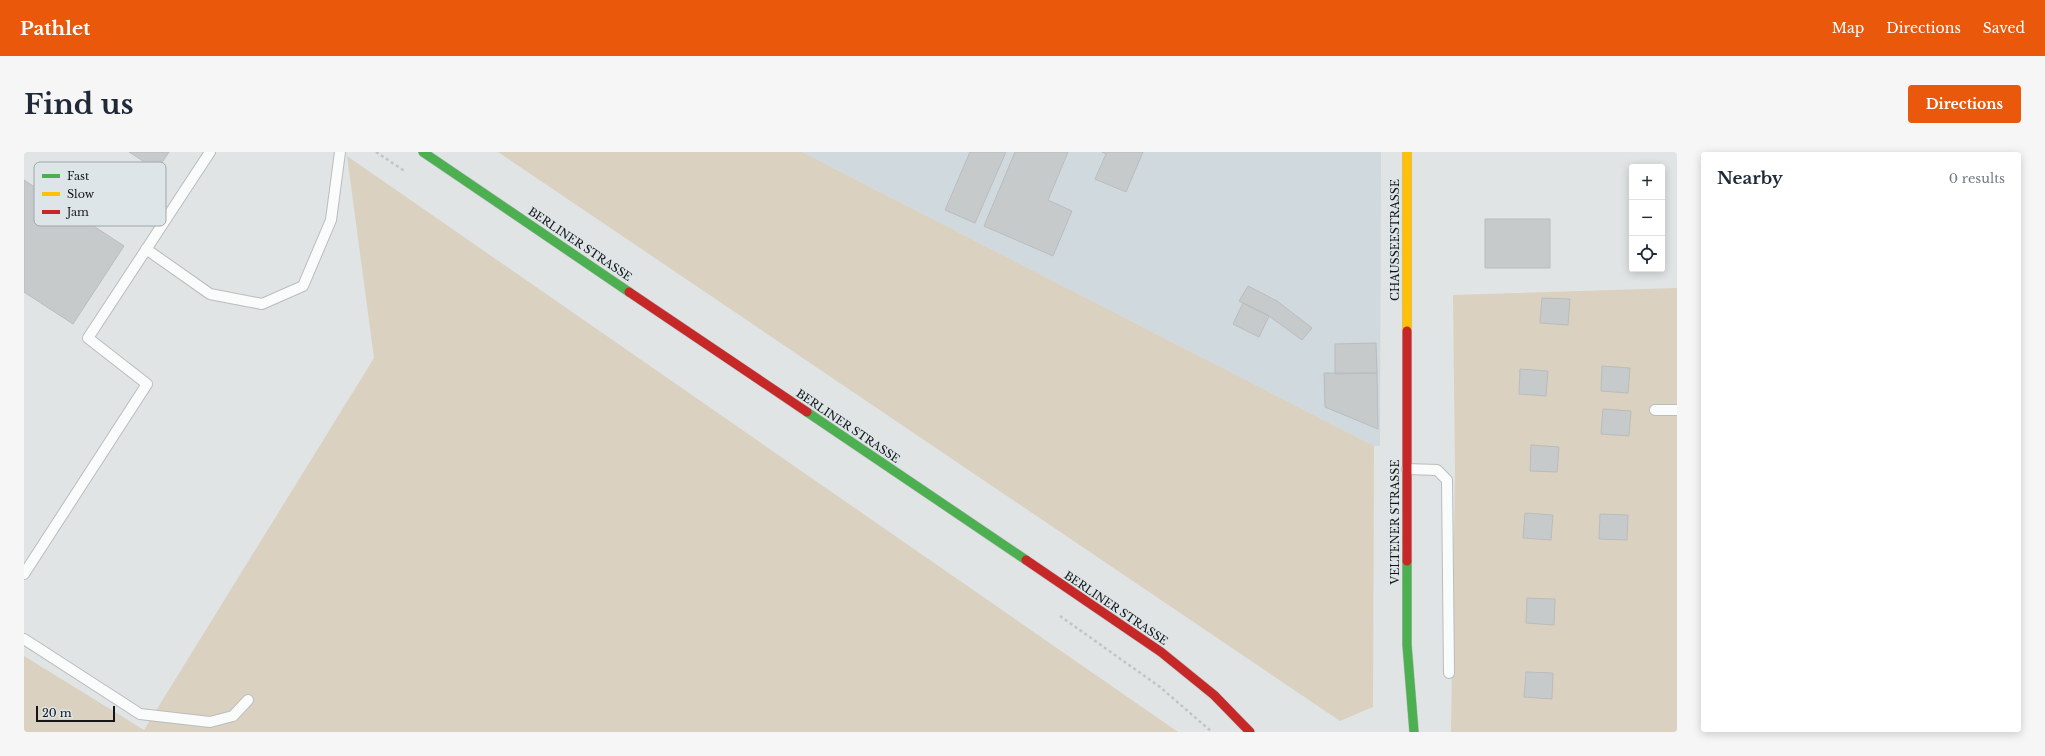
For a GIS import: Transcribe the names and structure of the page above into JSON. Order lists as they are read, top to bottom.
{
  "streets": {
    "main road": ["CHAUSSEESTRASSE", "BERLINER STRASSE", "VELTENER STRASSE"]
  },
  "crossings": [
    ["CHAUSSEESTRASSE", "VELTENER STRASSE"]
  ],
  "legend": ["Fast", "Slow", "Jam"],
  "scale_bar": "20 m",
  "page": {
    "header": "Pathlet",
    "nav": ["Map", "Directions", "Saved"],
    "buttons": "Directions",
    "title": "Find us",
    "heading": ["Nearby", "0 results"],
    "map_buttons": ["+", "−"],
    "scale": "20 m"
  }
}
